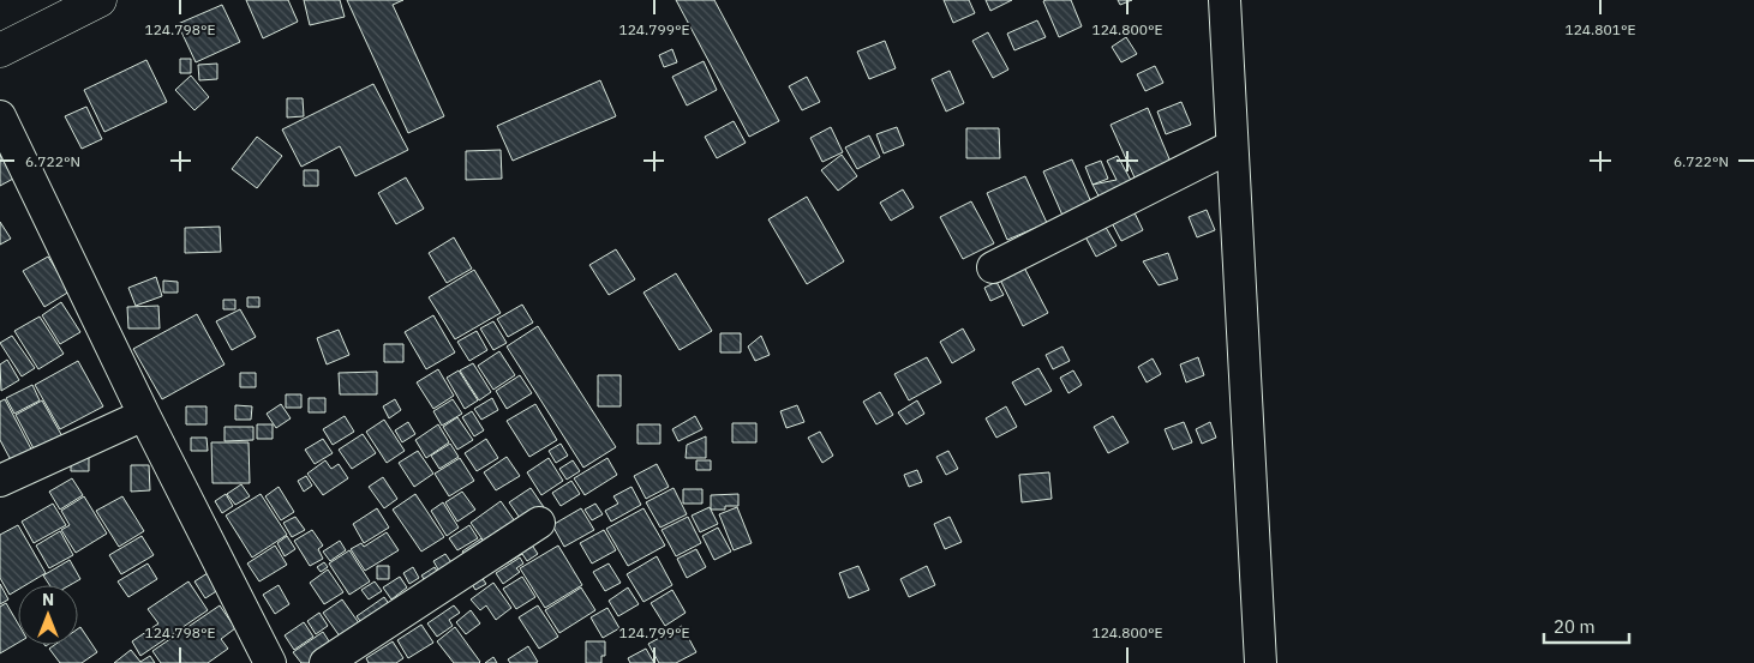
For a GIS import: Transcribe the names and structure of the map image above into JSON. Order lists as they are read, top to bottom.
{
  "scale_bar": "20 m",
  "north": "top",
  "coordinates": [
    "124.798°E",
    "124.799°E",
    "124.800°E",
    "124.801°E",
    "6.722°N"
  ]
}
